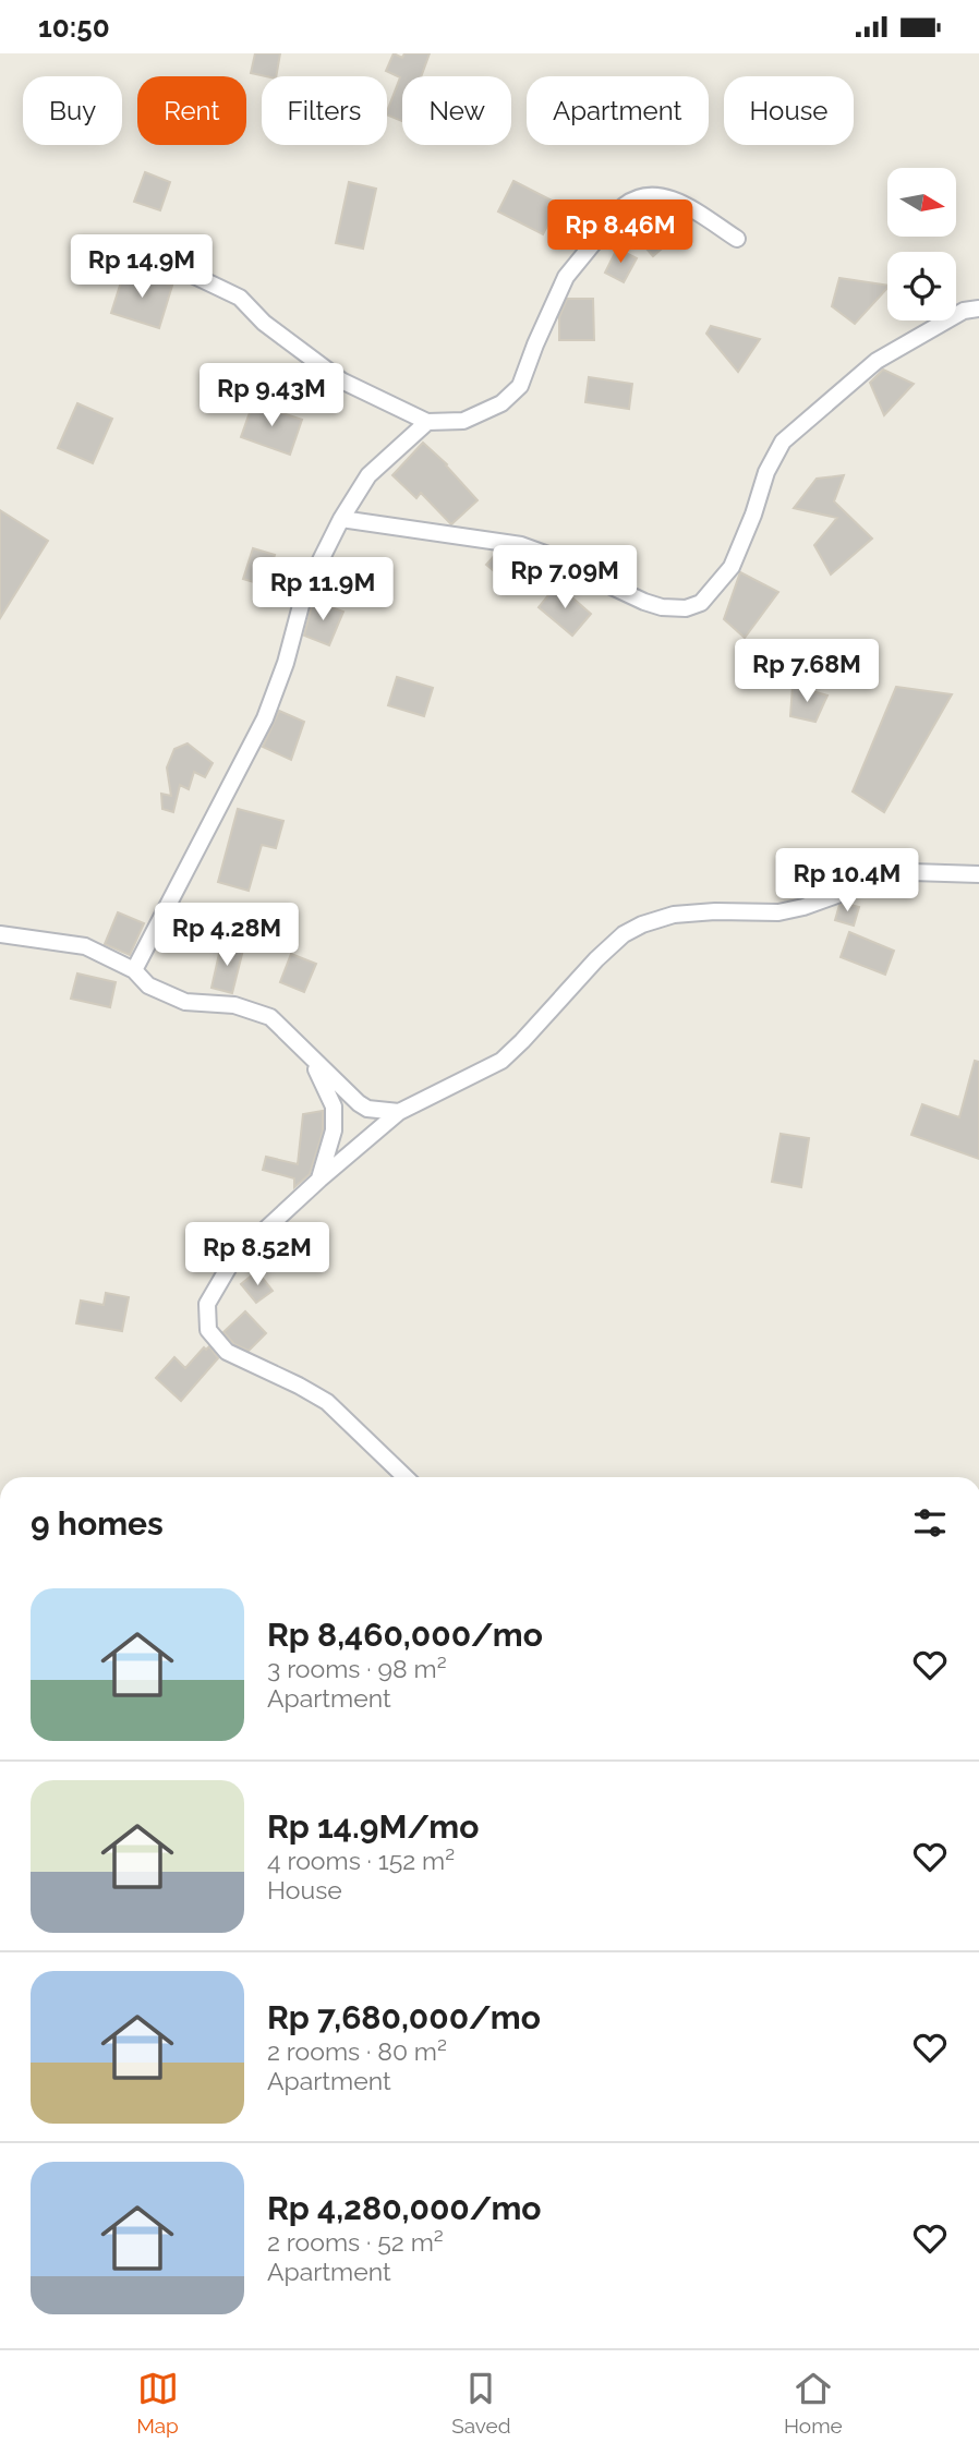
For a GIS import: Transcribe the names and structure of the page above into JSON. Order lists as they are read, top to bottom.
{
  "north": "right",
  "page": {
    "status": "10:50",
    "chip": [
      "Buy",
      "Rent",
      "Filters",
      "New",
      "Apartment",
      "House"
    ],
    "price": [
      "Rp 8.46M",
      "Rp 14.9M",
      "Rp 9.43M",
      "Rp 7.09M",
      "Rp 11.9M",
      "Rp 7.68M",
      "Rp 10.4M",
      "Rp 4.28M",
      "Rp 8.52M"
    ],
    "heading": "9 homes",
    "list": [
      {
        "name": "Rp 8,460,000/mo",
        "note": "3 rooms · 98 m² · Apartment"
      },
      {
        "name": "Rp 14.9M/mo",
        "note": "4 rooms · 152 m² · House"
      },
      {
        "name": "Rp 7,680,000/mo",
        "note": "2 rooms · 80 m² · Apartment"
      },
      {
        "name": "Rp 4,280,000/mo",
        "note": "2 rooms · 52 m² · Apartment"
      }
    ],
    "tabs": ["Map", "Saved", "Home"]
  }
}
